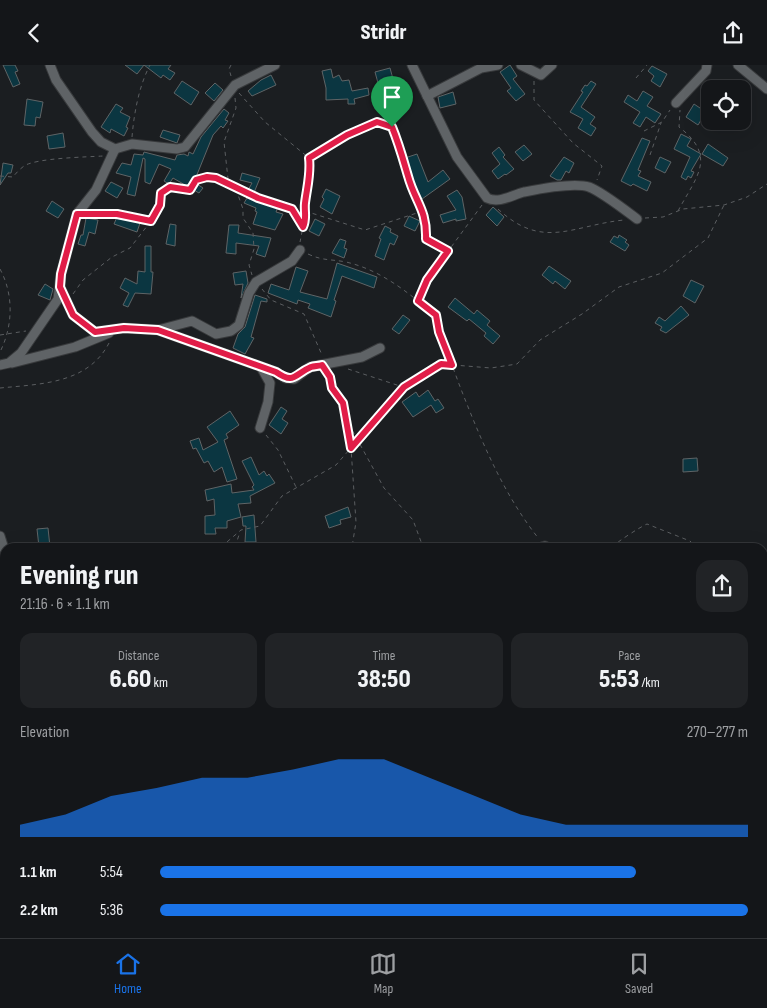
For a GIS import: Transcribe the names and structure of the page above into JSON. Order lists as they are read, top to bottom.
{
  "page": {
    "header": "Stridr",
    "heading": ["Evening run", "21:16 · 6 × 1.1 km"],
    "stats": [
      ["Distance", "6.60 km"],
      ["Time", "38:50"],
      ["Pace", "5:53 /km"]
    ],
    "chart": ["Elevation", "270–277 m"],
    "list": [
      {
        "name": "1.1 km",
        "note": "5:54"
      },
      {
        "name": "2.2 km",
        "note": "5:36"
      }
    ],
    "tabs": ["Home", "Map", "Saved"]
  }
}
